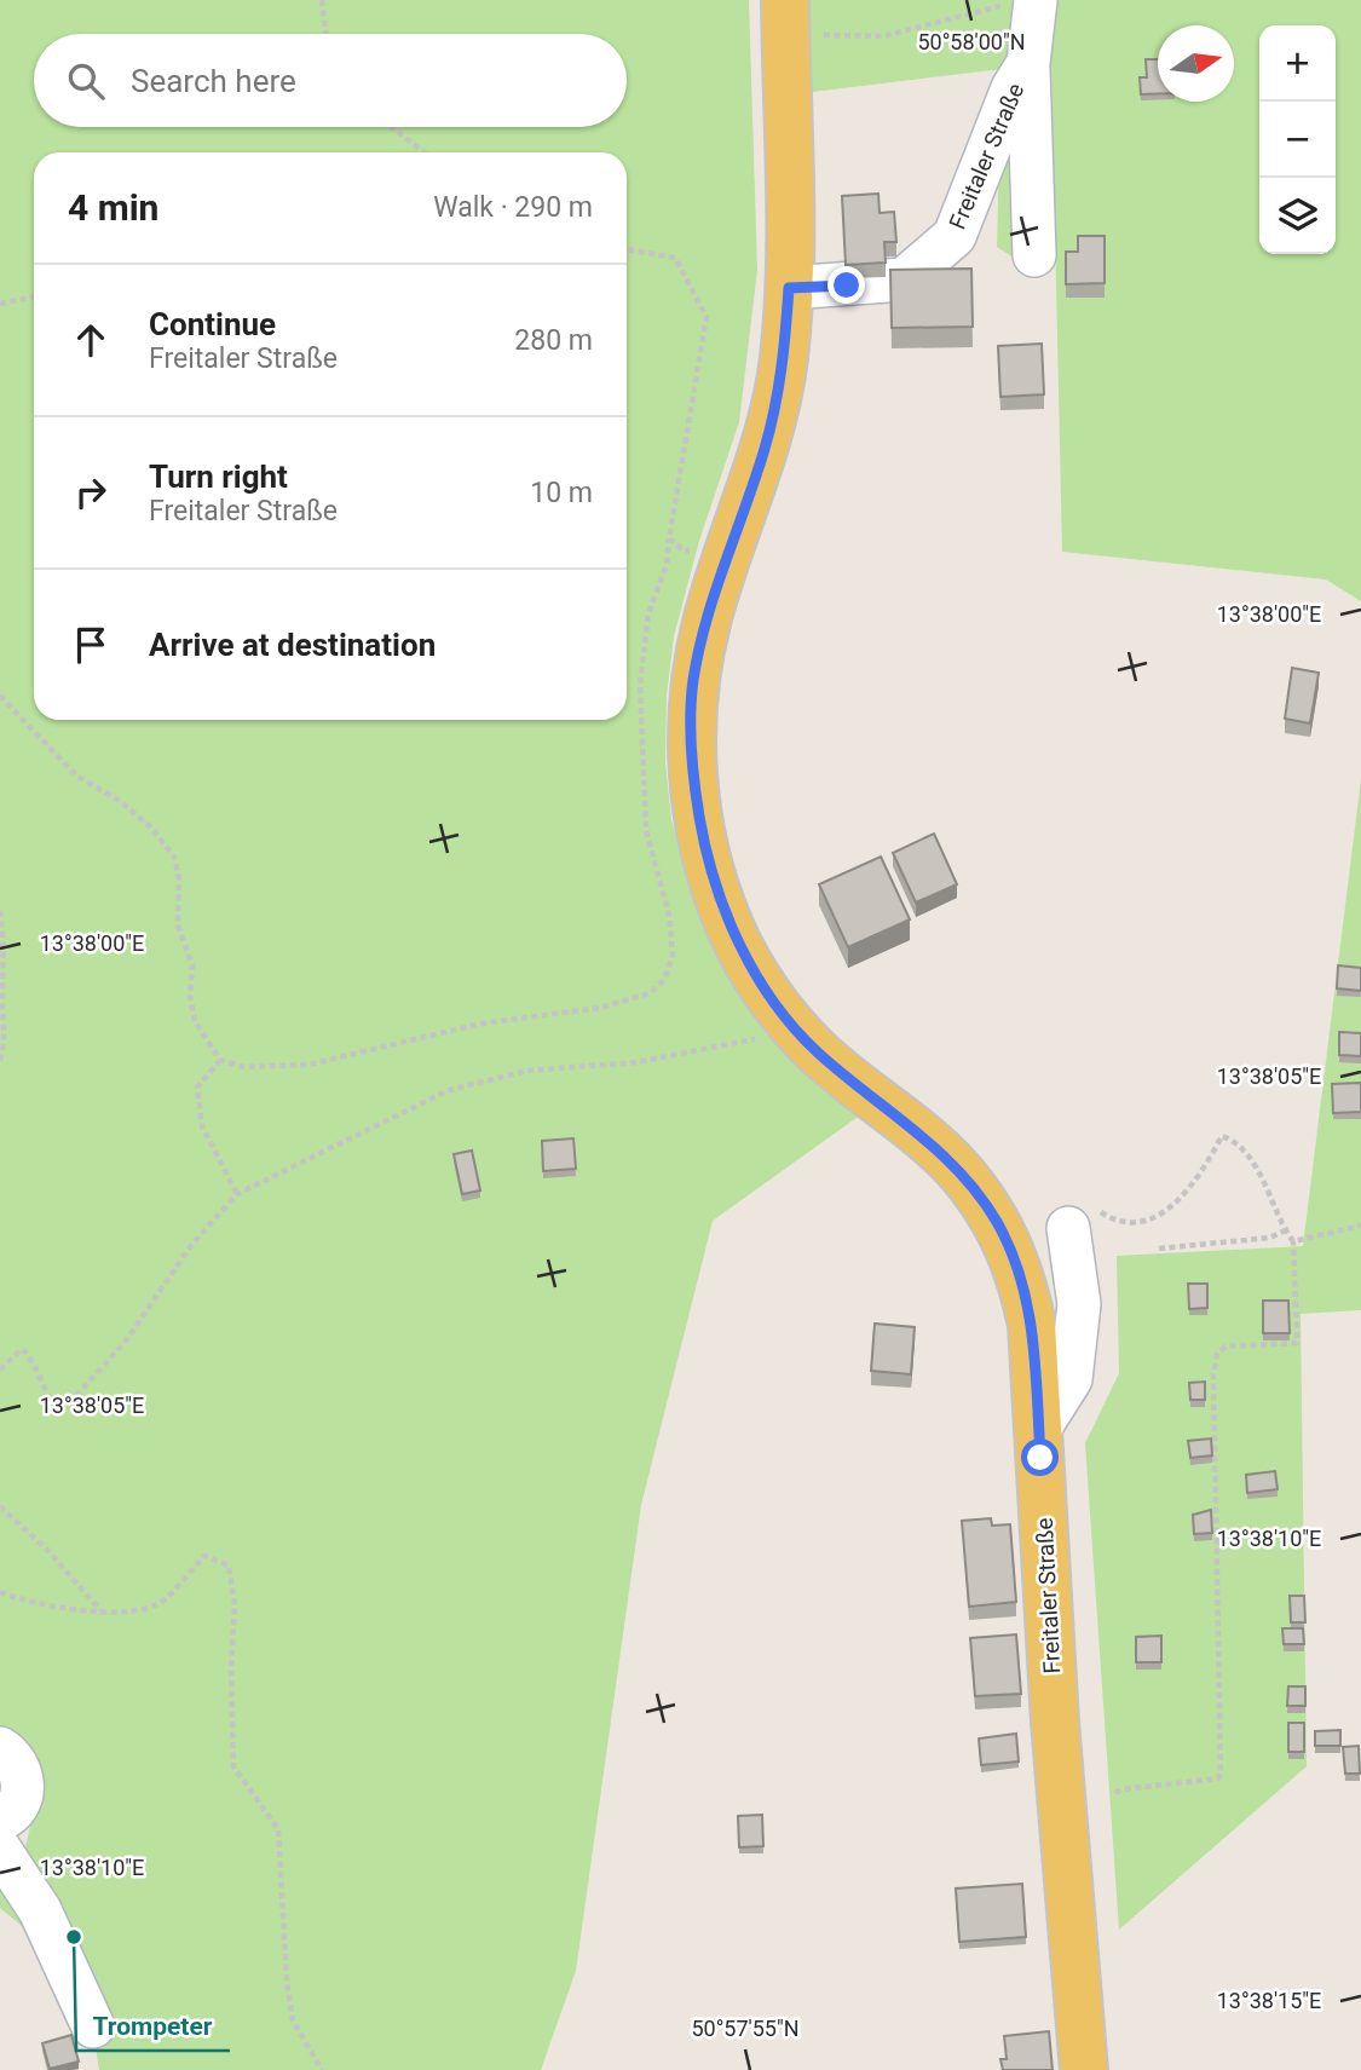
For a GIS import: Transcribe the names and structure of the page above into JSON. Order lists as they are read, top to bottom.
{
  "streets": {
    "main road": ["Freitaler Straße"]
  },
  "places": ["Trompeter"],
  "north": "right",
  "page": {
    "map_buttons": ["+", "−"],
    "search": "Search here",
    "heading": ["4 min", "Walk · 290 m"],
    "list": [
      ["Continue", "Freitaler Straße", "280 m"],
      ["Turn right", "Freitaler Straße", "10 m"],
      "Arrive at destination"
    ]
  },
  "coordinates": [
    "50°58'00\"N",
    "13°38'00\"E",
    "13°38'05\"E",
    "13°38'10\"E",
    "13°38'15\"E",
    "50°57'55\"N"
  ]
}
